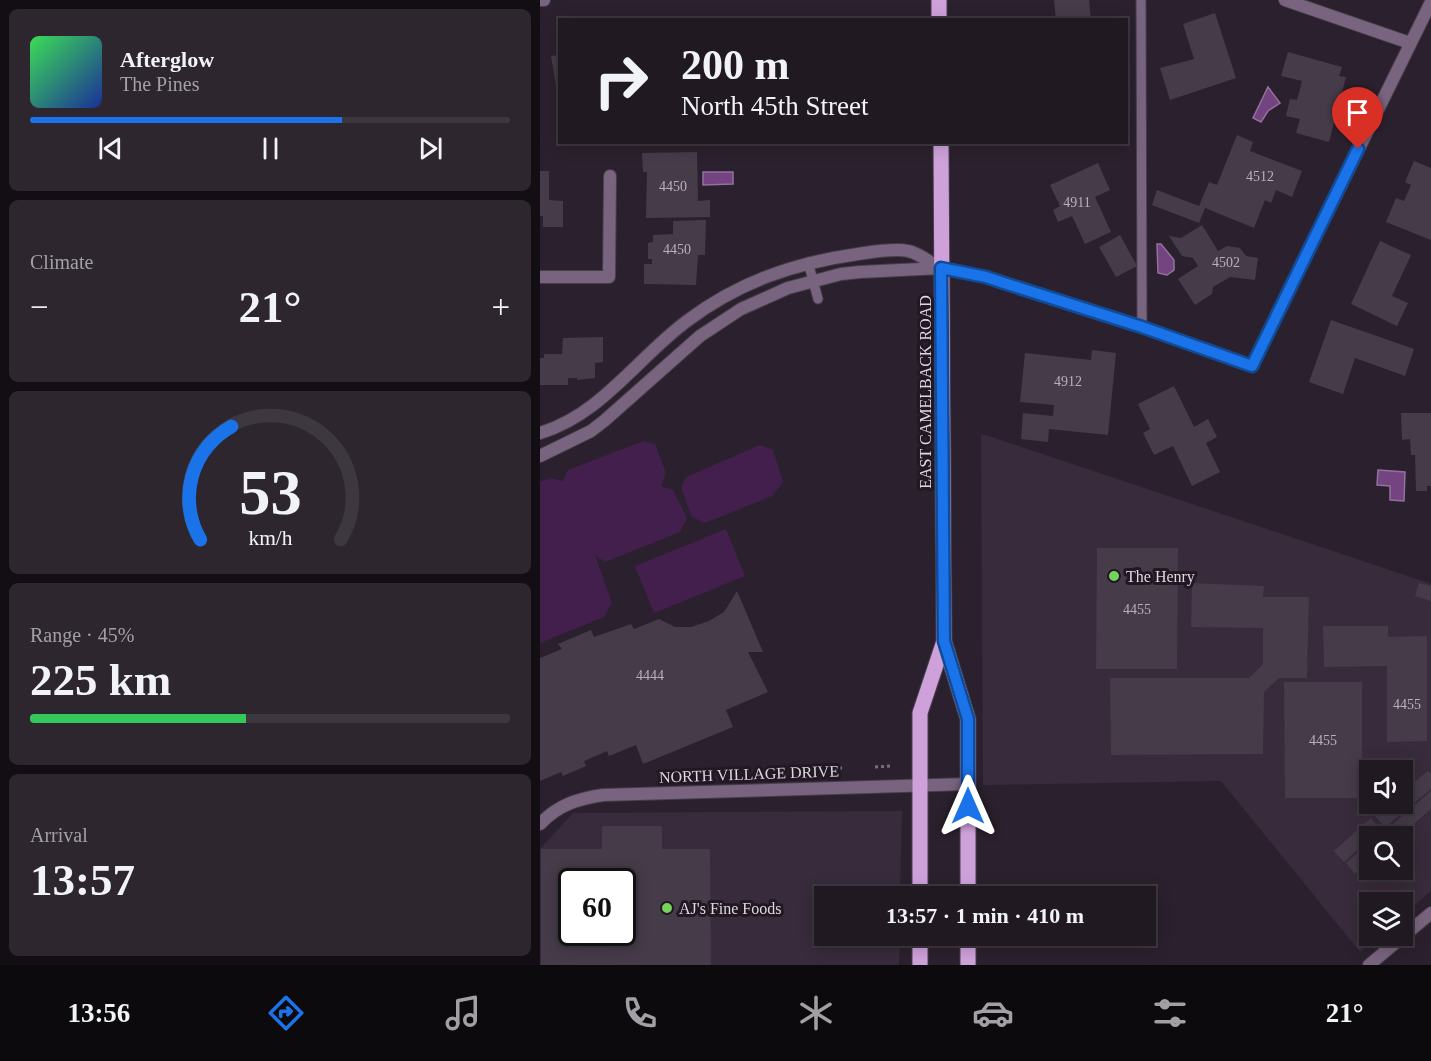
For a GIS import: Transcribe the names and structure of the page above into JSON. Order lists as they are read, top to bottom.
{
  "streets": {
    "main road": ["EAST CAMELBACK ROAD"],
    "street": ["NORTH VILLAGE DRIVE"]
  },
  "crossings": [
    ["EAST CAMELBACK ROAD", "NORTH VILLAGE DRIVE"]
  ],
  "places": ["The Henry", "AJ's Fine Foods"],
  "house_numbers": [
    "4512",
    "4450",
    "4911",
    "4450",
    "4502",
    "4912",
    "4455",
    "4444",
    "4455",
    "4455"
  ],
  "page": {
    "turn": ["200 m", "North 45th Street"],
    "song": ["Afterglow", "The Pines"],
    "tile": [
      "Climate",
      ["Range · 45%", "225 km"],
      ["Arrival", "13:57"]
    ],
    "heat": ["−", "21°", "+"],
    "limit": "60",
    "trip": "13:57 · 1 min · 410 m",
    "tabs": ["13:56", "21°"],
    "gauge": ["53", "km/h"]
  }
}
